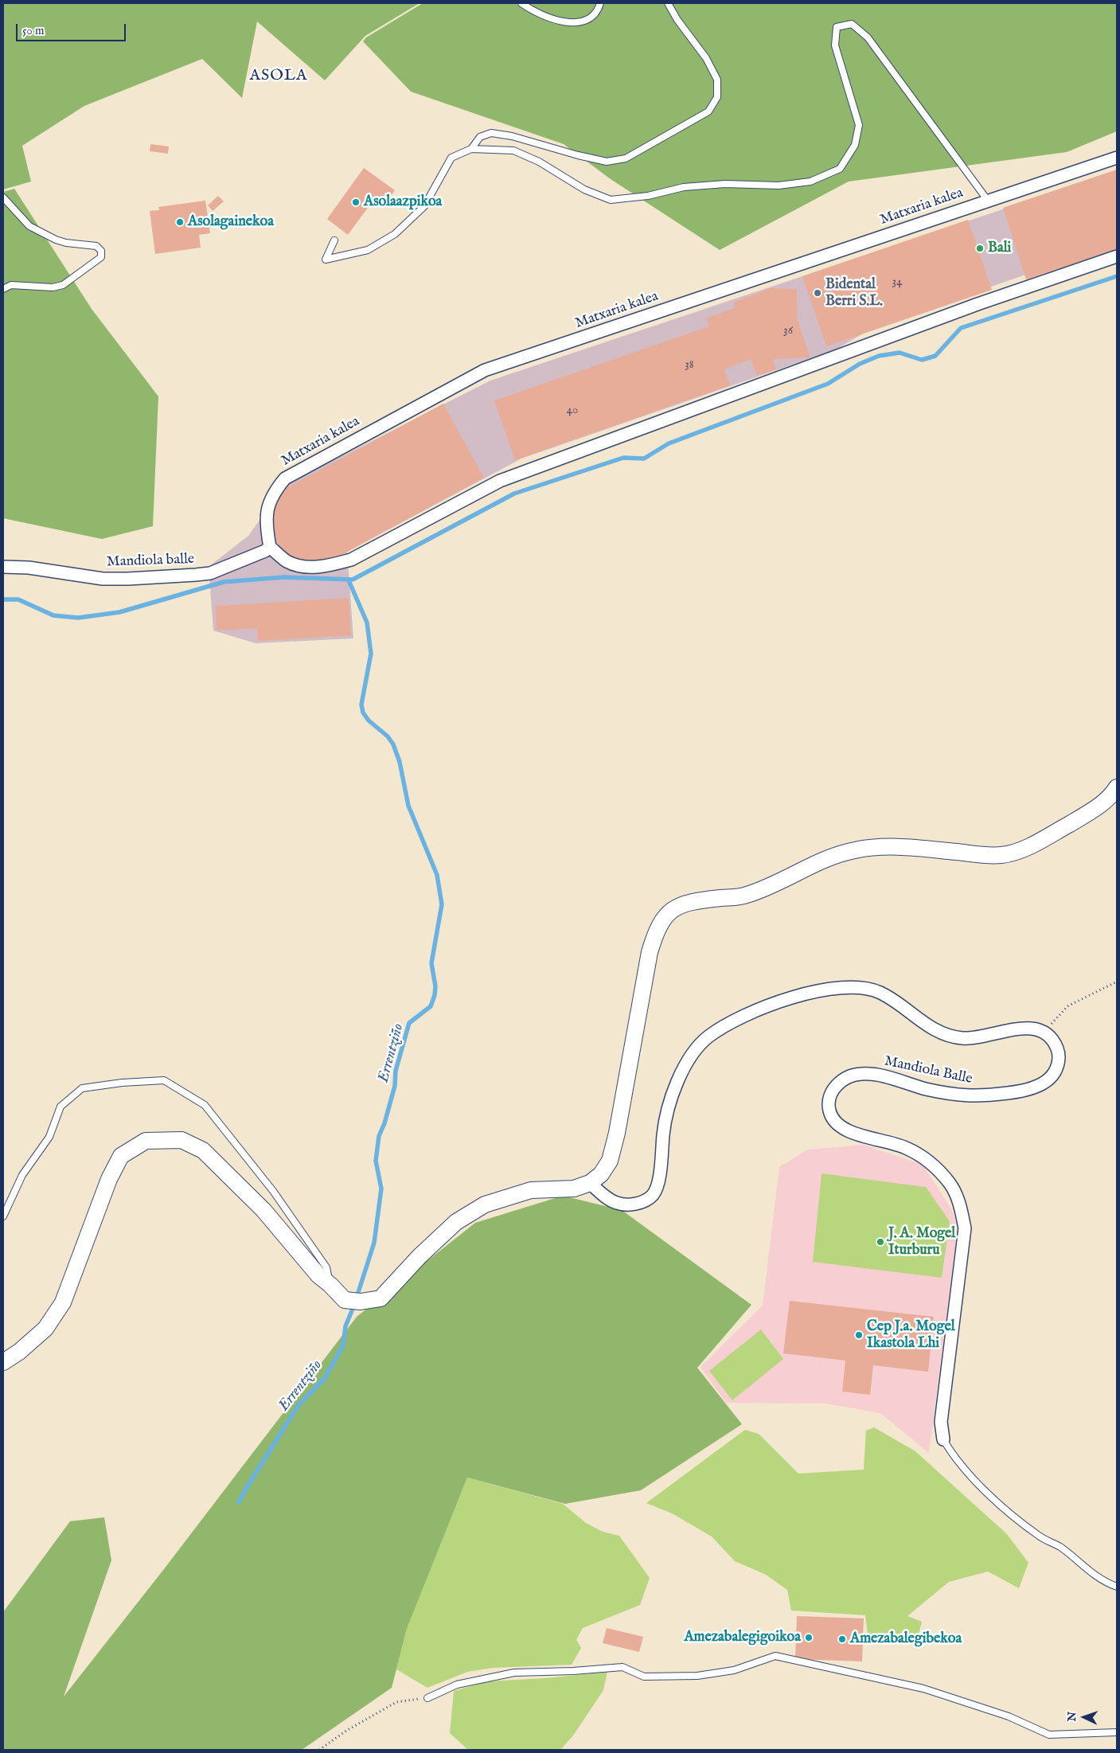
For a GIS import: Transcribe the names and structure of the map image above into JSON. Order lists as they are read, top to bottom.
{
  "streets": {
    "street": ["Matxaria kalea", "Mandiola balle", "Mandiola Balle"]
  },
  "crossings": [
    ["Matxaria kalea", "Mandiola balle"]
  ],
  "districts": ["ASOLA"],
  "water": ["Errentziño"],
  "places": [
    "Asolaazpikoa",
    "Asolagainekoa",
    "Bali",
    "Bidental Berri S.L.",
    "J. A. Mogel Iturburu",
    "Cep J.a. Mogel Ikastola Lhi",
    "Amezabalegigoikoa",
    "Amezabalegibekoa"
  ],
  "house_numbers": [
    "34",
    "36",
    "38",
    "40"
  ],
  "scale_bar": "50 m",
  "north": "left"
}
